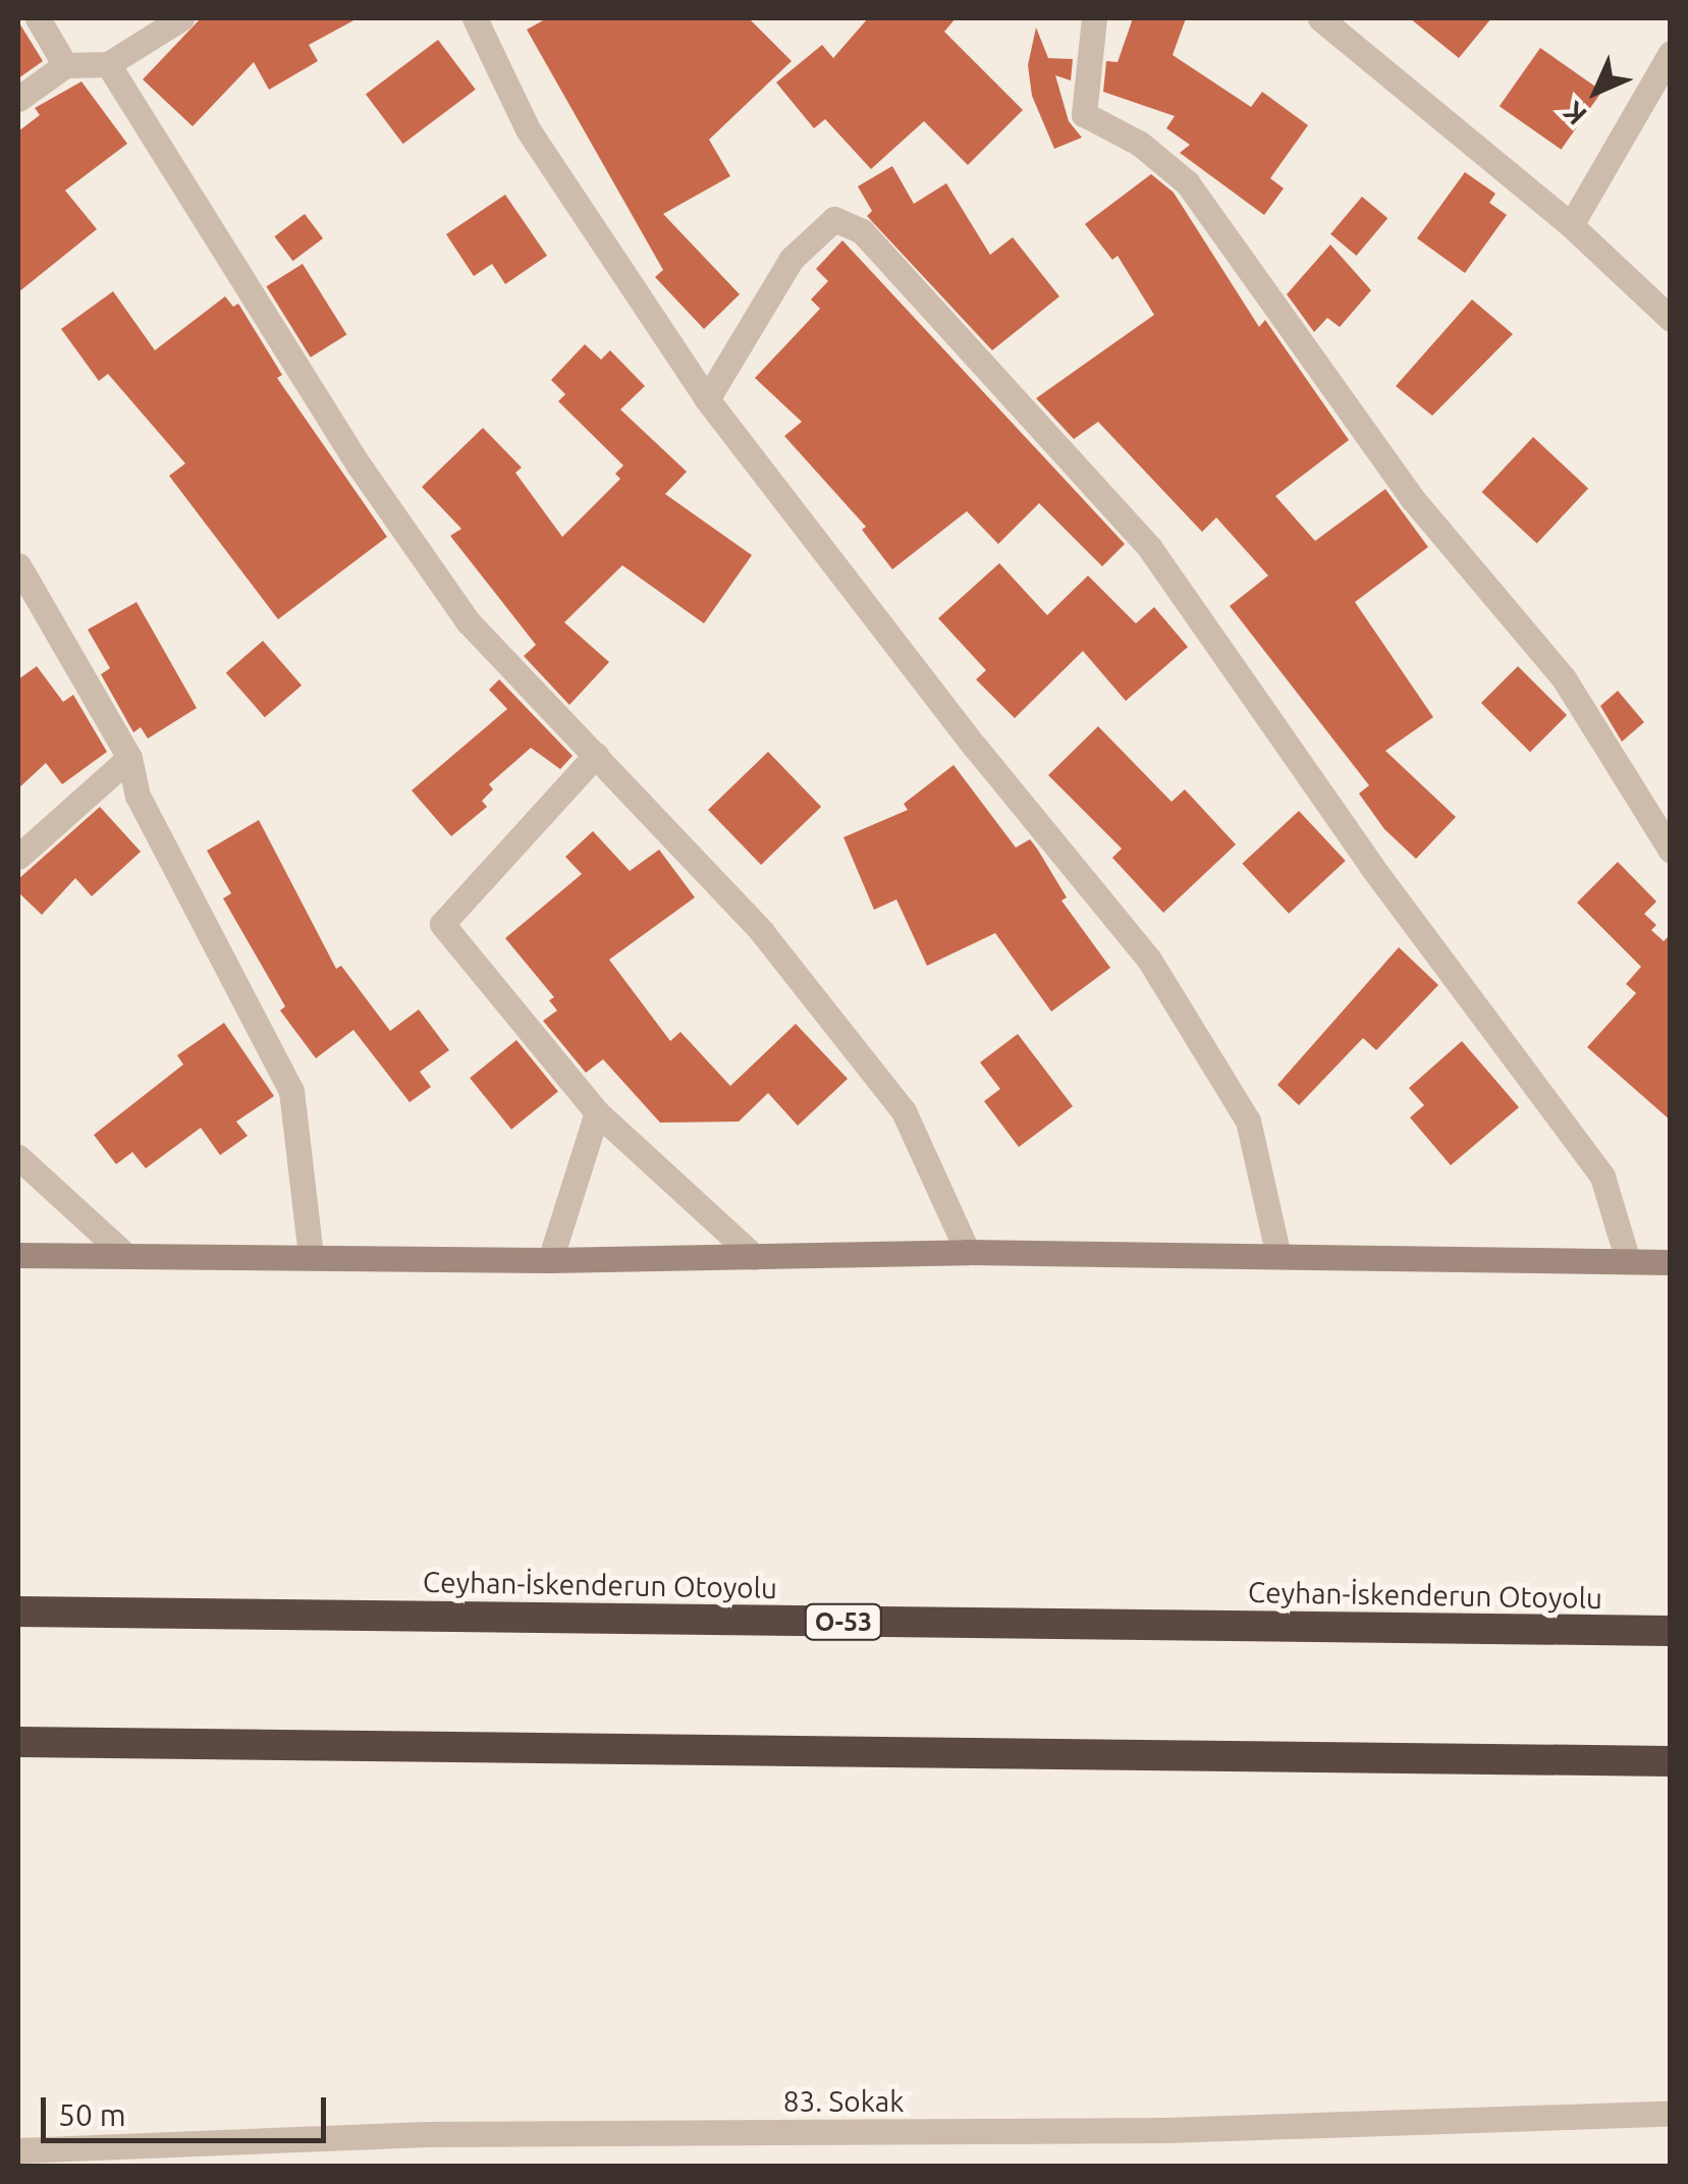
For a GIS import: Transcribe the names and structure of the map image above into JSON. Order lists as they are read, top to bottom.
{
  "streets": {
    "highway": ["Ceyhan-İskenderun Otoyolu", "O-53"],
    "street": ["83. Sokak"]
  },
  "scale_bar": "50 m",
  "north": "bottom left"
}
